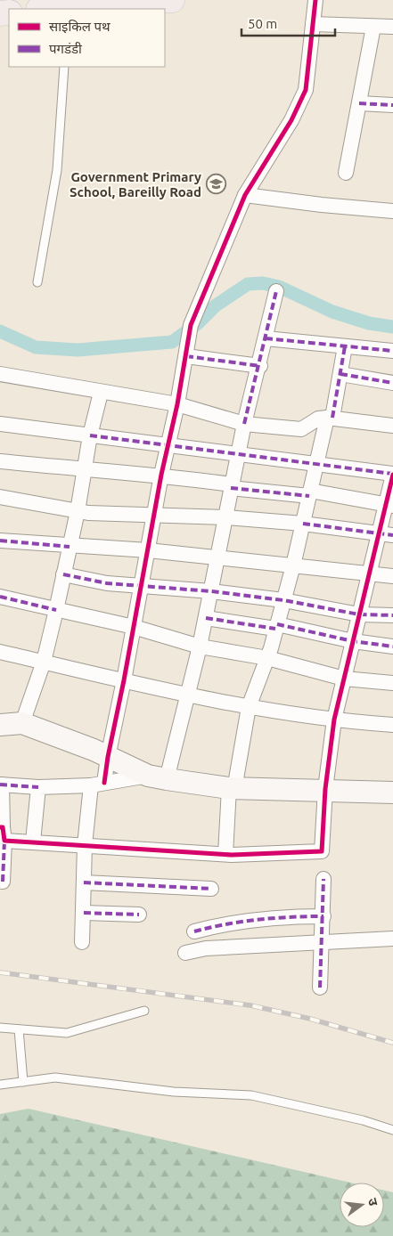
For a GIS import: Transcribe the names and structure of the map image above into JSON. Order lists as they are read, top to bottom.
{
  "places": {
    "school or university": ["Government Primary School, Bareilly Road"]
  },
  "legend": ["साइकिल पथ", "पगडंडी"],
  "scale_bar": "50 m",
  "north": "right"
}
